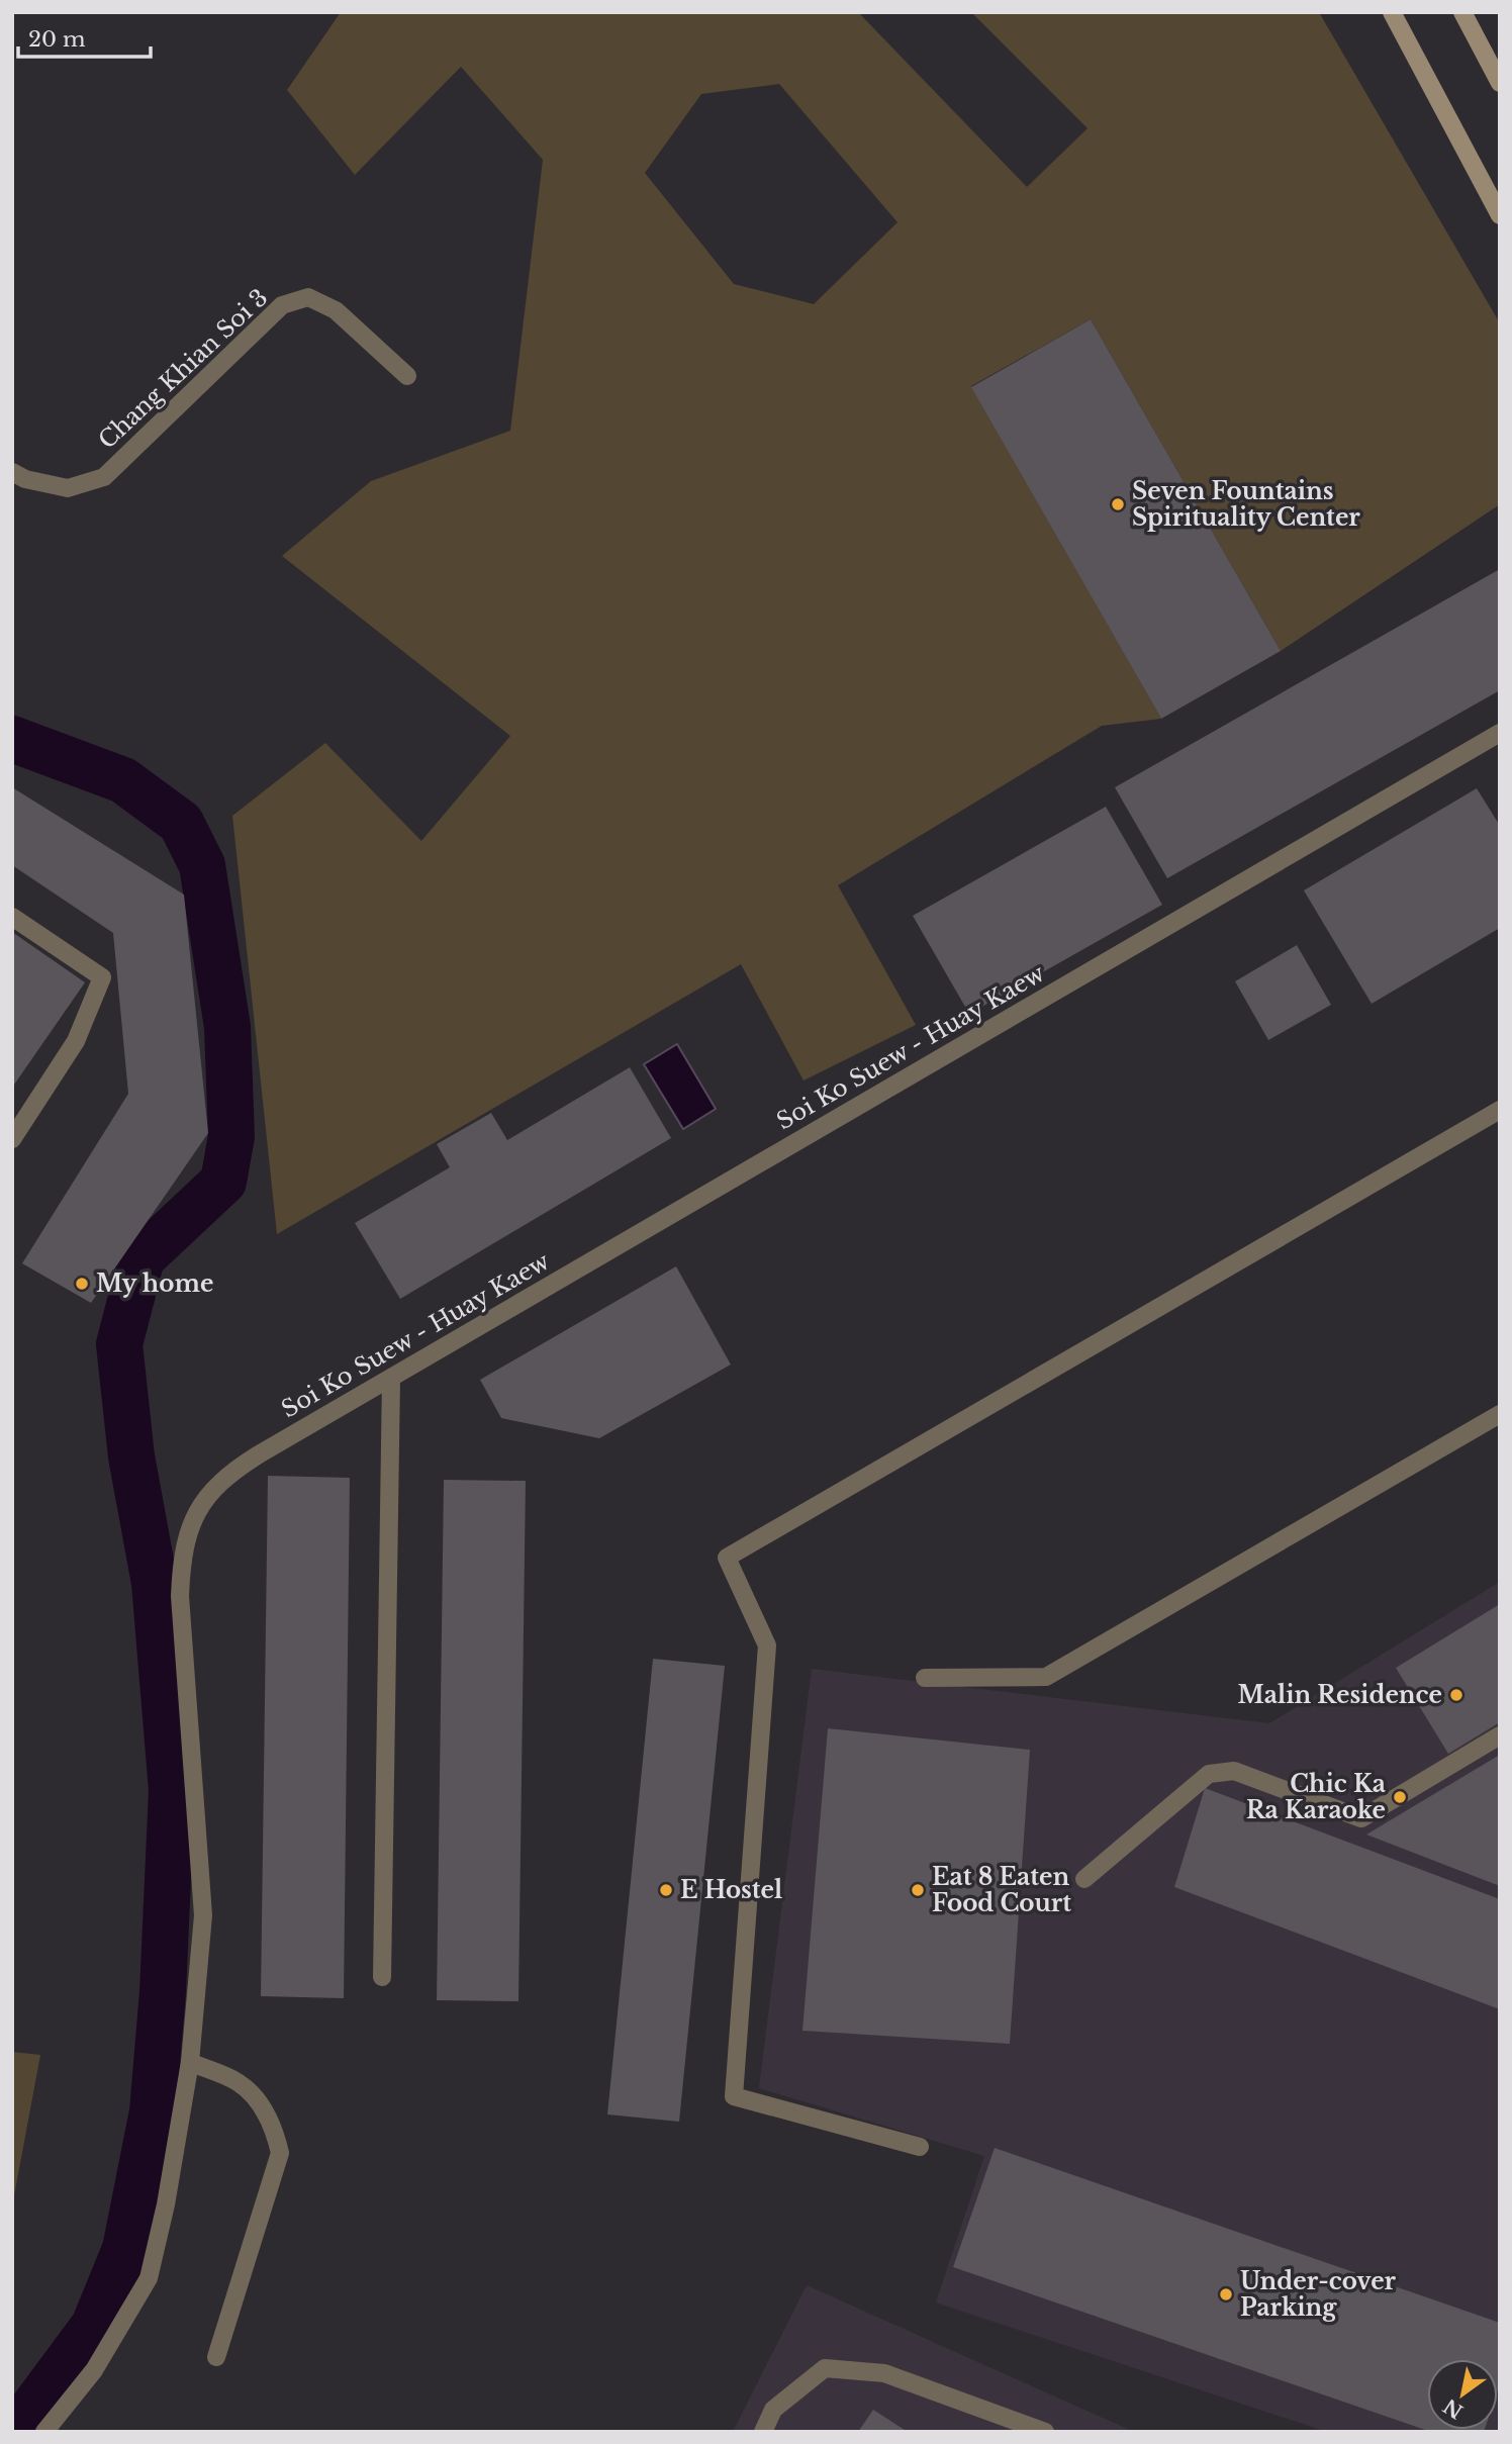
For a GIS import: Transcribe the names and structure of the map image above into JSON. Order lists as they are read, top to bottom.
{
  "streets": {
    "street": ["Chang Khian Soi 3", "Soi Ko Suew - Huay Kaew"]
  },
  "places": [
    "Seven Fountains Spirituality Center",
    "My home",
    "Malin Residence",
    "Chic Ka Ra Karaoke",
    "E Hostel",
    "Eat 8 Eaten Food Court",
    "Under-cover Parking"
  ],
  "scale_bar": "20 m",
  "north": "bottom left"
}
